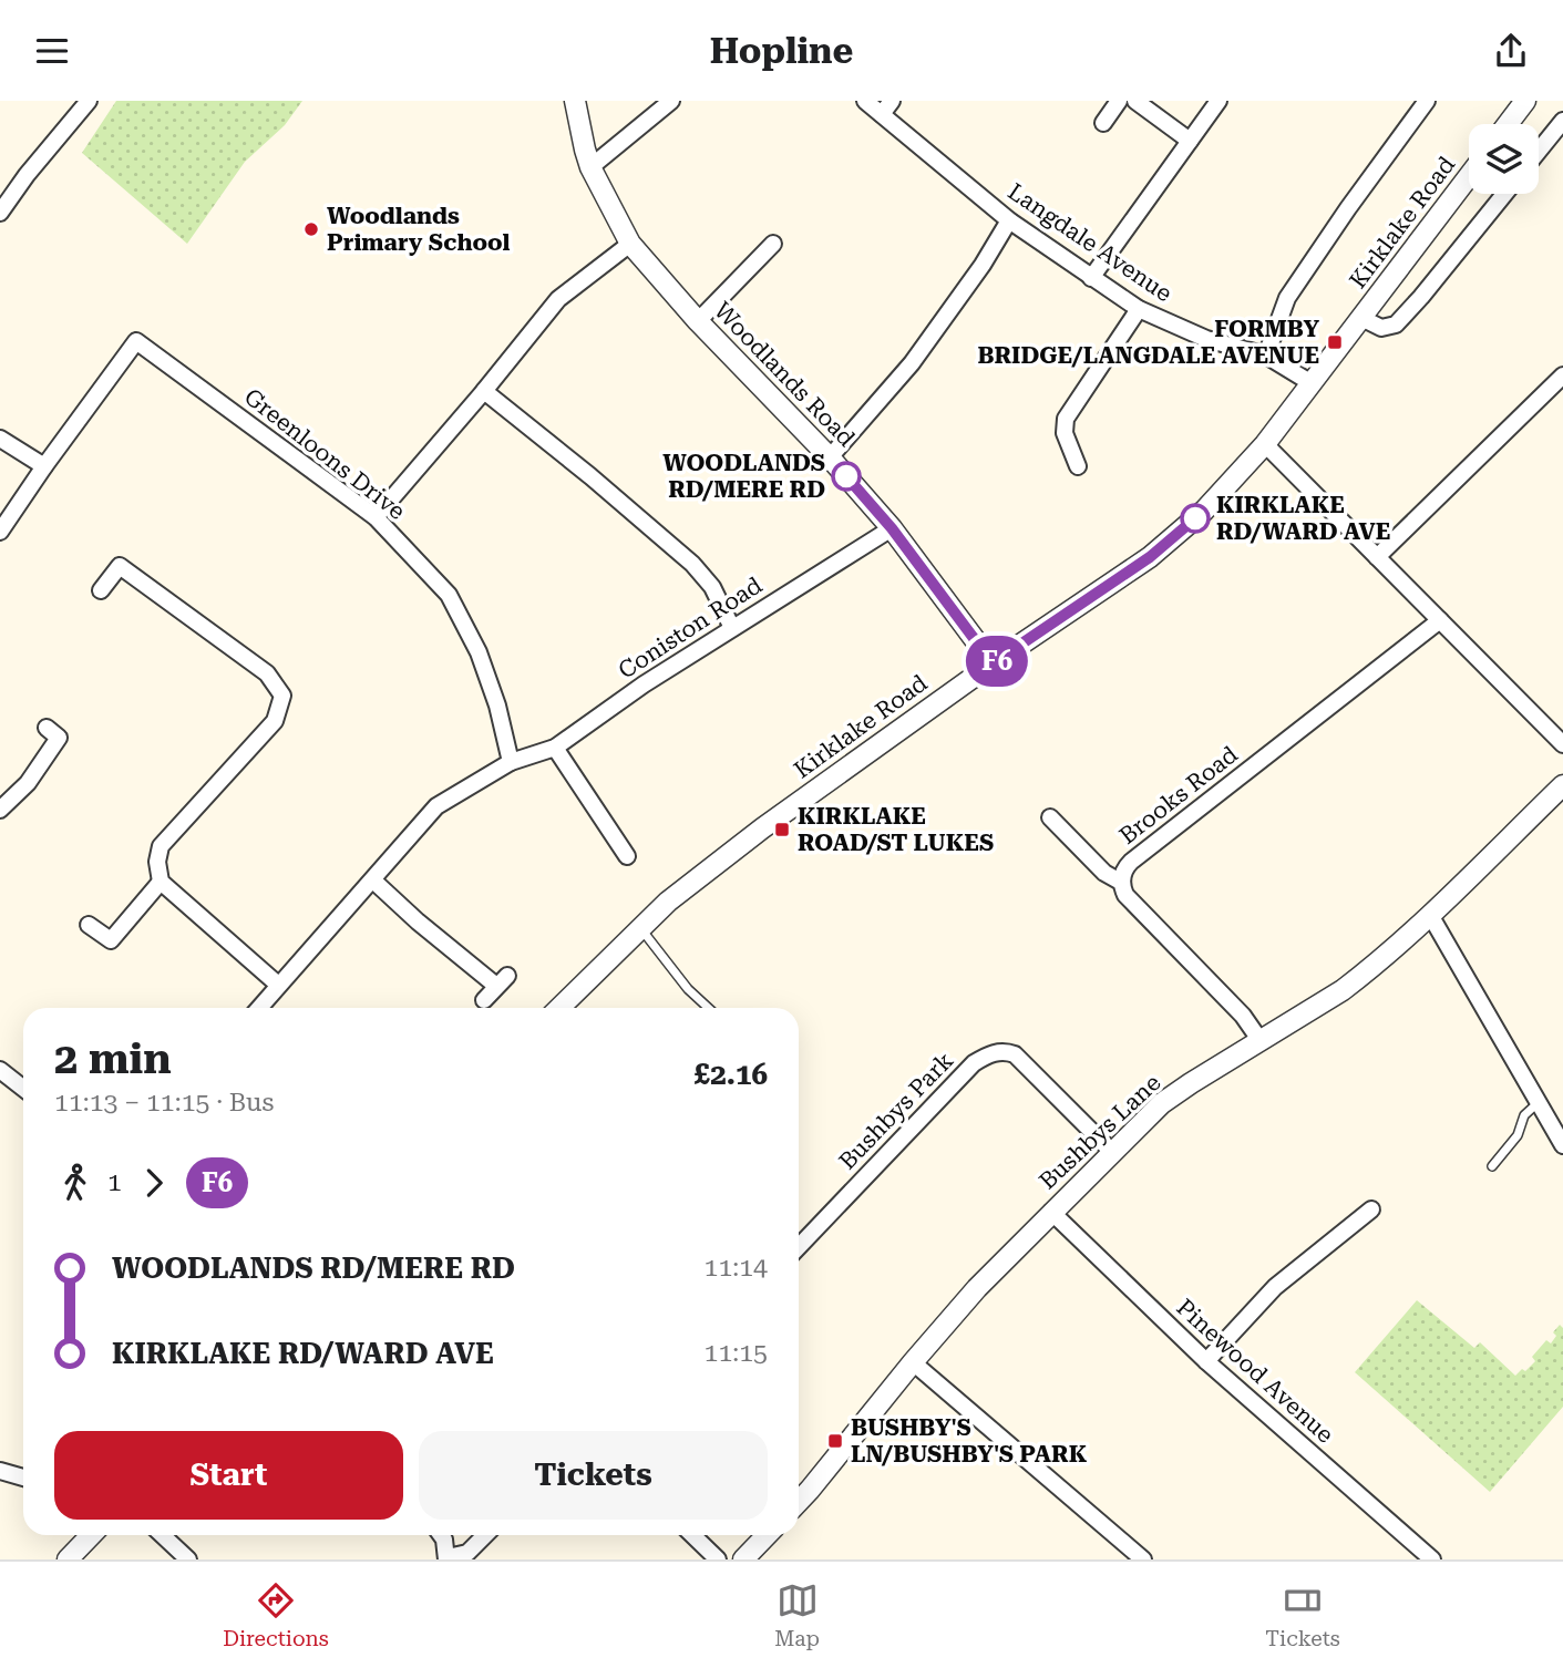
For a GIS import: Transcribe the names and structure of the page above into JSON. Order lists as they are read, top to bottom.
{
  "streets": {
    "street": [
      "Kirklake Road",
      "Langdale Avenue",
      "Woodlands Road",
      "Greenloons Drive",
      "Coniston Road",
      "Brooks Road",
      "Bushbys Park",
      "Bushbys Lane",
      "Pinewood Avenue"
    ]
  },
  "crossings": [
    ["Kirklake Road", "Langdale Avenue"],
    ["Kirklake Road", "Woodlands Road"],
    ["Woodlands Road", "Coniston Road"],
    ["Greenloons Drive", "Coniston Road"],
    ["Brooks Road", "Bushbys Lane"],
    ["Bushbys Park", "Bushbys Lane"],
    ["Bushbys Lane", "Pinewood Avenue"]
  ],
  "places": {
    "other": ["Woodlands Primary School", "WOODLANDS RD/MERE RD", "KIRKLAKE RD/WARD AVE"],
    "transit": ["FORMBY BRIDGE/LANGDALE AVENUE", "KIRKLAKE ROAD/ST LUKES", "BUSHBY'S LN/BUSHBY'S PARK"]
  },
  "lines": ["bus line F6"],
  "page": {
    "header": "Hopline",
    "on_map": "F6",
    "heading": ["2 min", "11:13 – 11:15 · Bus", "£2.16"],
    "legs": ["1", "F6"],
    "list": [
      {
        "name": "WOODLANDS RD/MERE RD",
        "value": "11:14"
      },
      {
        "name": "KIRKLAKE RD/WARD AVE",
        "value": "11:15"
      }
    ],
    "buttons": ["Start", "Tickets"],
    "tabs": ["Directions", "Map", "Tickets"]
  }
}
